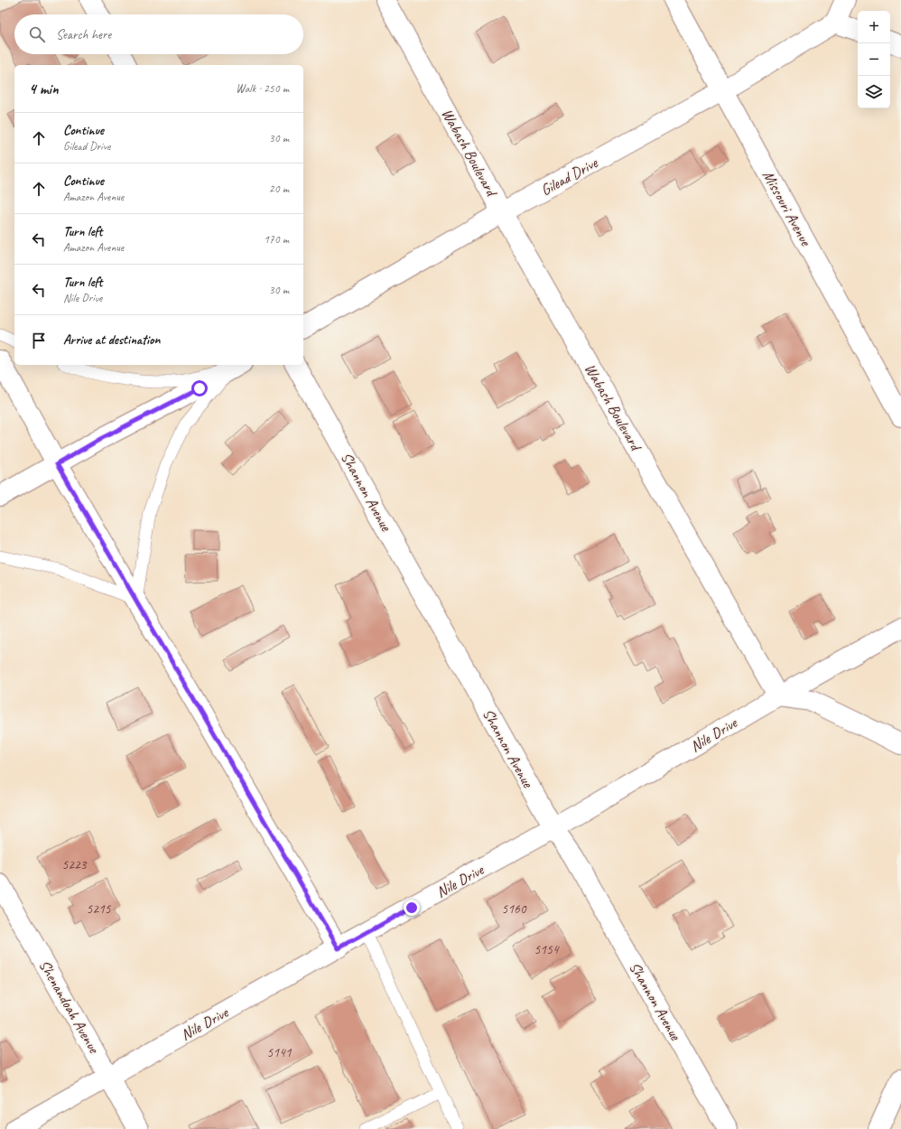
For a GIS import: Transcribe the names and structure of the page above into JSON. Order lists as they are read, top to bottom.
{
  "streets": {
    "street": [
      "Wabash Boulevard",
      "Gilead Drive",
      "Missouri Avenue",
      "Shannon Avenue",
      "Nile Drive",
      "Shenandoah Avenue"
    ]
  },
  "crossings": [
    ["Wabash Boulevard", "Gilead Drive"],
    ["Wabash Boulevard", "Nile Drive"],
    ["Gilead Drive", "Missouri Avenue"],
    ["Shannon Avenue", "Nile Drive"],
    ["Nile Drive", "Shenandoah Avenue"]
  ],
  "house_numbers": [
    "5223",
    "5215",
    "5160",
    "5154",
    "5141"
  ],
  "page": {
    "map_buttons": ["+", "−"],
    "search": "Search here",
    "heading": ["4 min", "Walk · 250 m"],
    "list": [
      ["Continue", "Gilead Drive", "30 m"],
      ["Continue", "Amazon Avenue", "20 m"],
      ["Turn left", "Amazon Avenue", "170 m"],
      ["Turn left", "Nile Drive", "30 m"],
      "Arrive at destination"
    ]
  }
}
